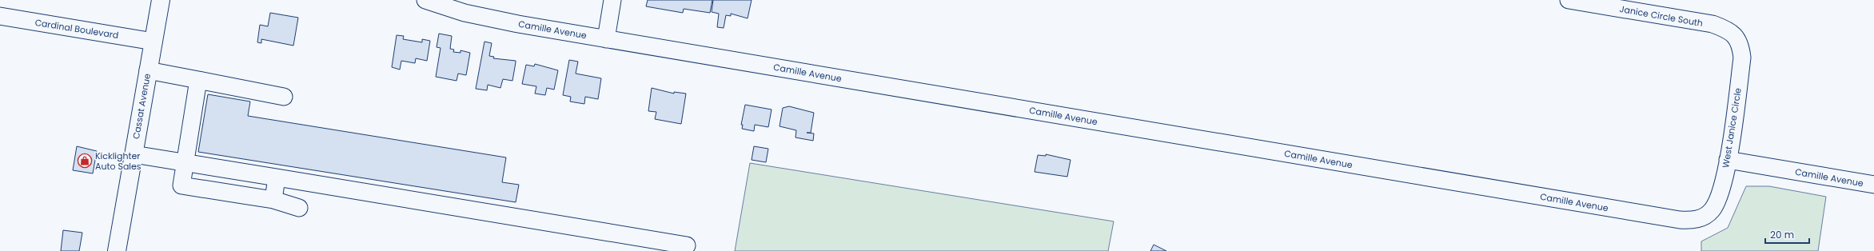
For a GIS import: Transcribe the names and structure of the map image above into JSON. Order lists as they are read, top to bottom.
{
  "streets": {
    "main road": ["Cassat Avenue"],
    "street": [
      "Janice Circle South",
      "Cardinal Boulevard",
      "Camille Avenue",
      "West Janice Circle"
    ]
  },
  "crossings": [
    ["Janice Circle South", "West Janice Circle"],
    ["Cardinal Boulevard", "Cassat Avenue"],
    ["Camille Avenue", "West Janice Circle"]
  ],
  "places": {
    "shop": ["Kicklighter Auto Sales"]
  },
  "scale_bar": "20 m"
}
